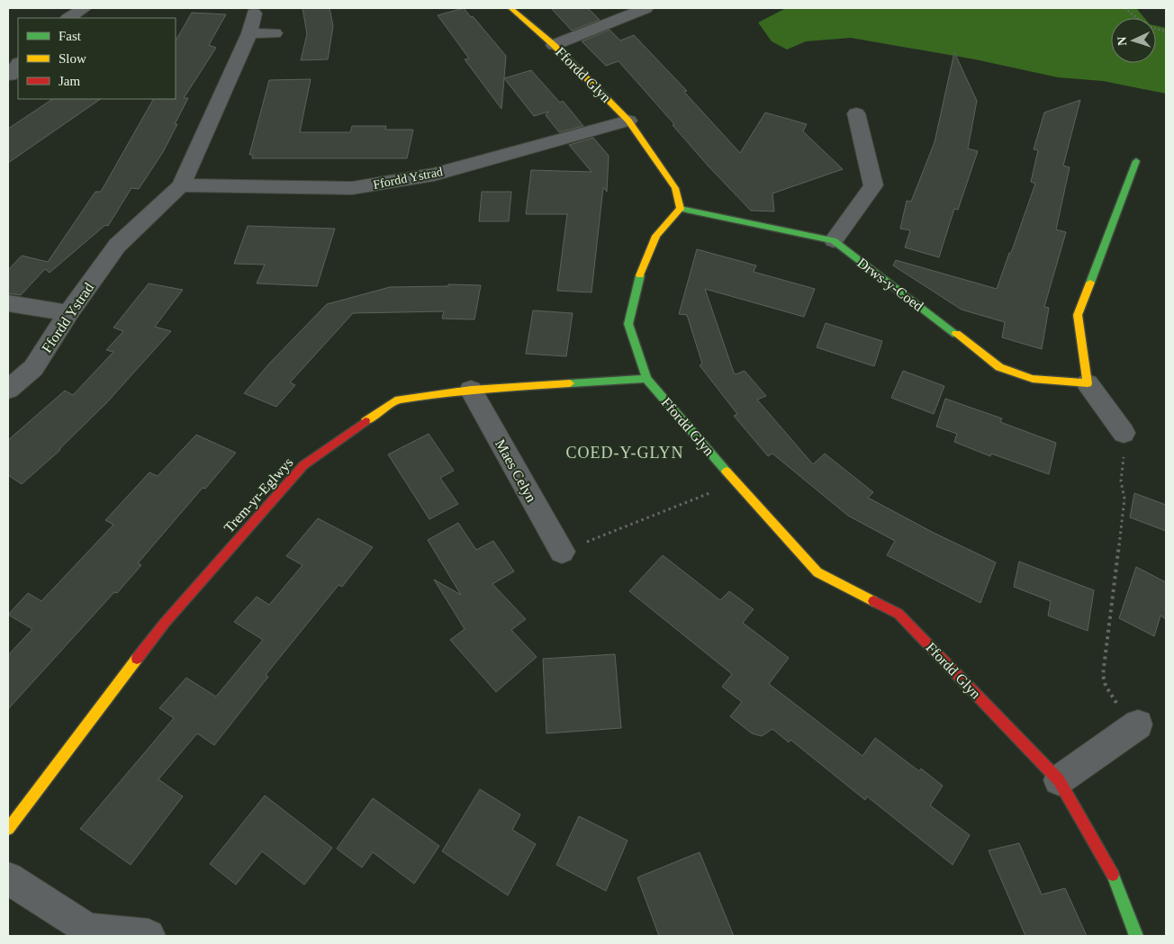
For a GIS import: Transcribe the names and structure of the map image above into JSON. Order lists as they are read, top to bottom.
{
  "streets": {
    "street": [
      "Ffordd Glyn",
      "Ffordd Ystrad",
      "Drws-y-Coed",
      "Maes Celyn",
      "Trem-yr-Eglwys"
    ]
  },
  "crossings": [
    ["Ffordd Glyn", "Ffordd Ystrad"],
    ["Ffordd Glyn", "Drws-y-Coed"],
    ["Ffordd Glyn", "Trem-yr-Eglwys"],
    ["Maes Celyn", "Trem-yr-Eglwys"]
  ],
  "districts": ["COED-Y-GLYN"],
  "legend": ["Fast", "Slow", "Jam"],
  "north": "left"
}
